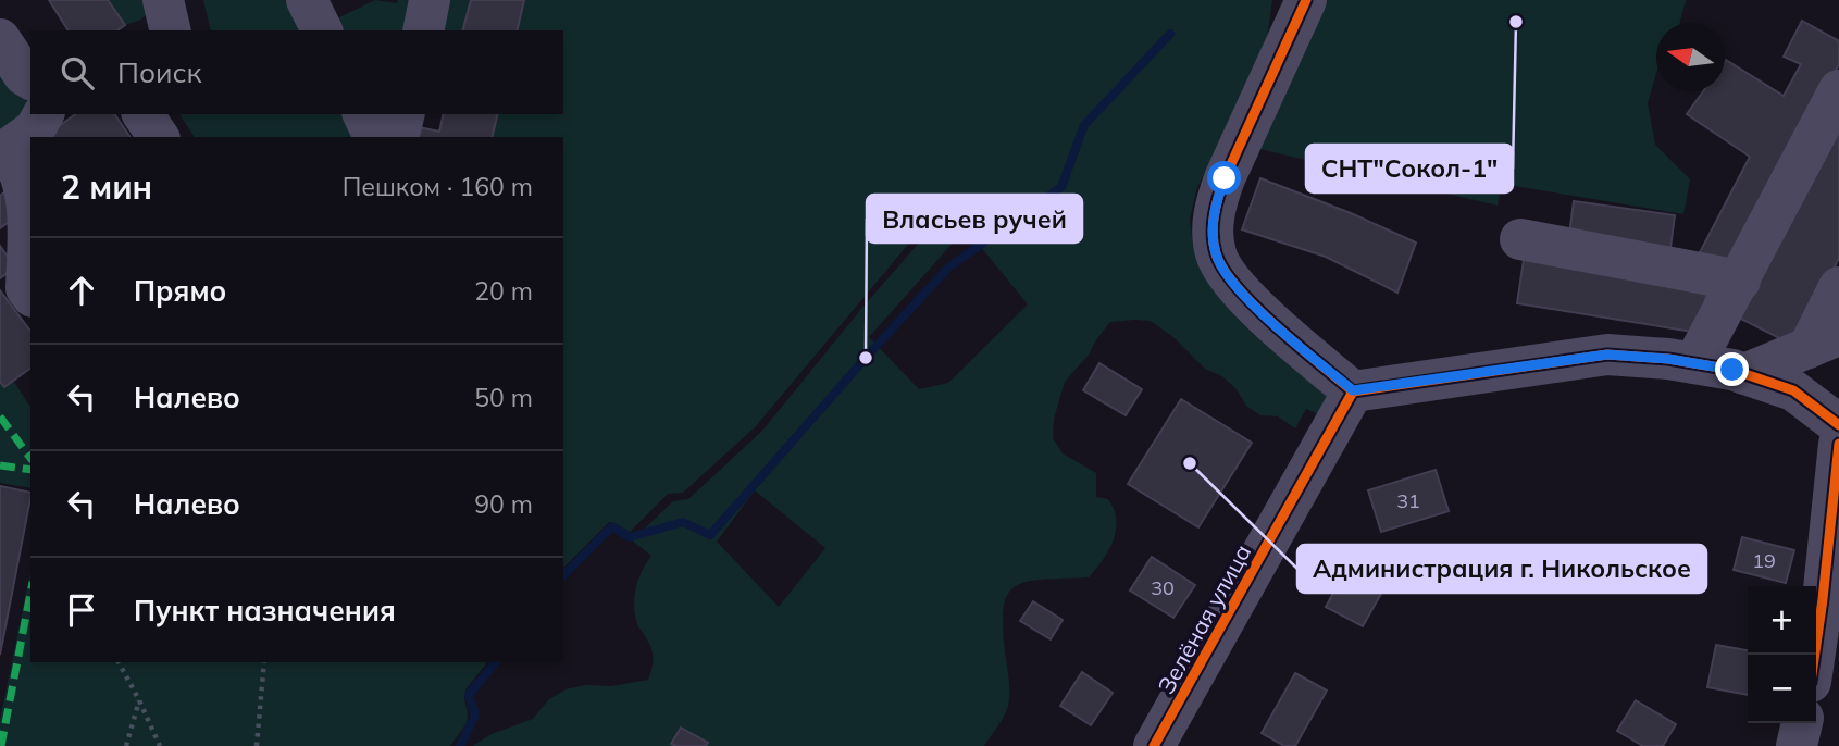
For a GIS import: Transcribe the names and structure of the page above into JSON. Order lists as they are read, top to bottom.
{
  "streets": {
    "street": ["Зелёная улица"]
  },
  "places": ["СНТ\"Сокол-1\"", "Власьев ручей", "Администрация г. Никольское"],
  "house_numbers": ["31", "19", "30"],
  "north": "left",
  "page": {
    "search": "Поиск",
    "heading": ["2 мин", "Пешком · 160 m"],
    "list": [
      ["Прямо", "20 m"],
      ["Налево", "50 m"],
      ["Налево", "90 m"],
      "Пункт назначения"
    ],
    "map_buttons": ["+", "−"]
  }
}
